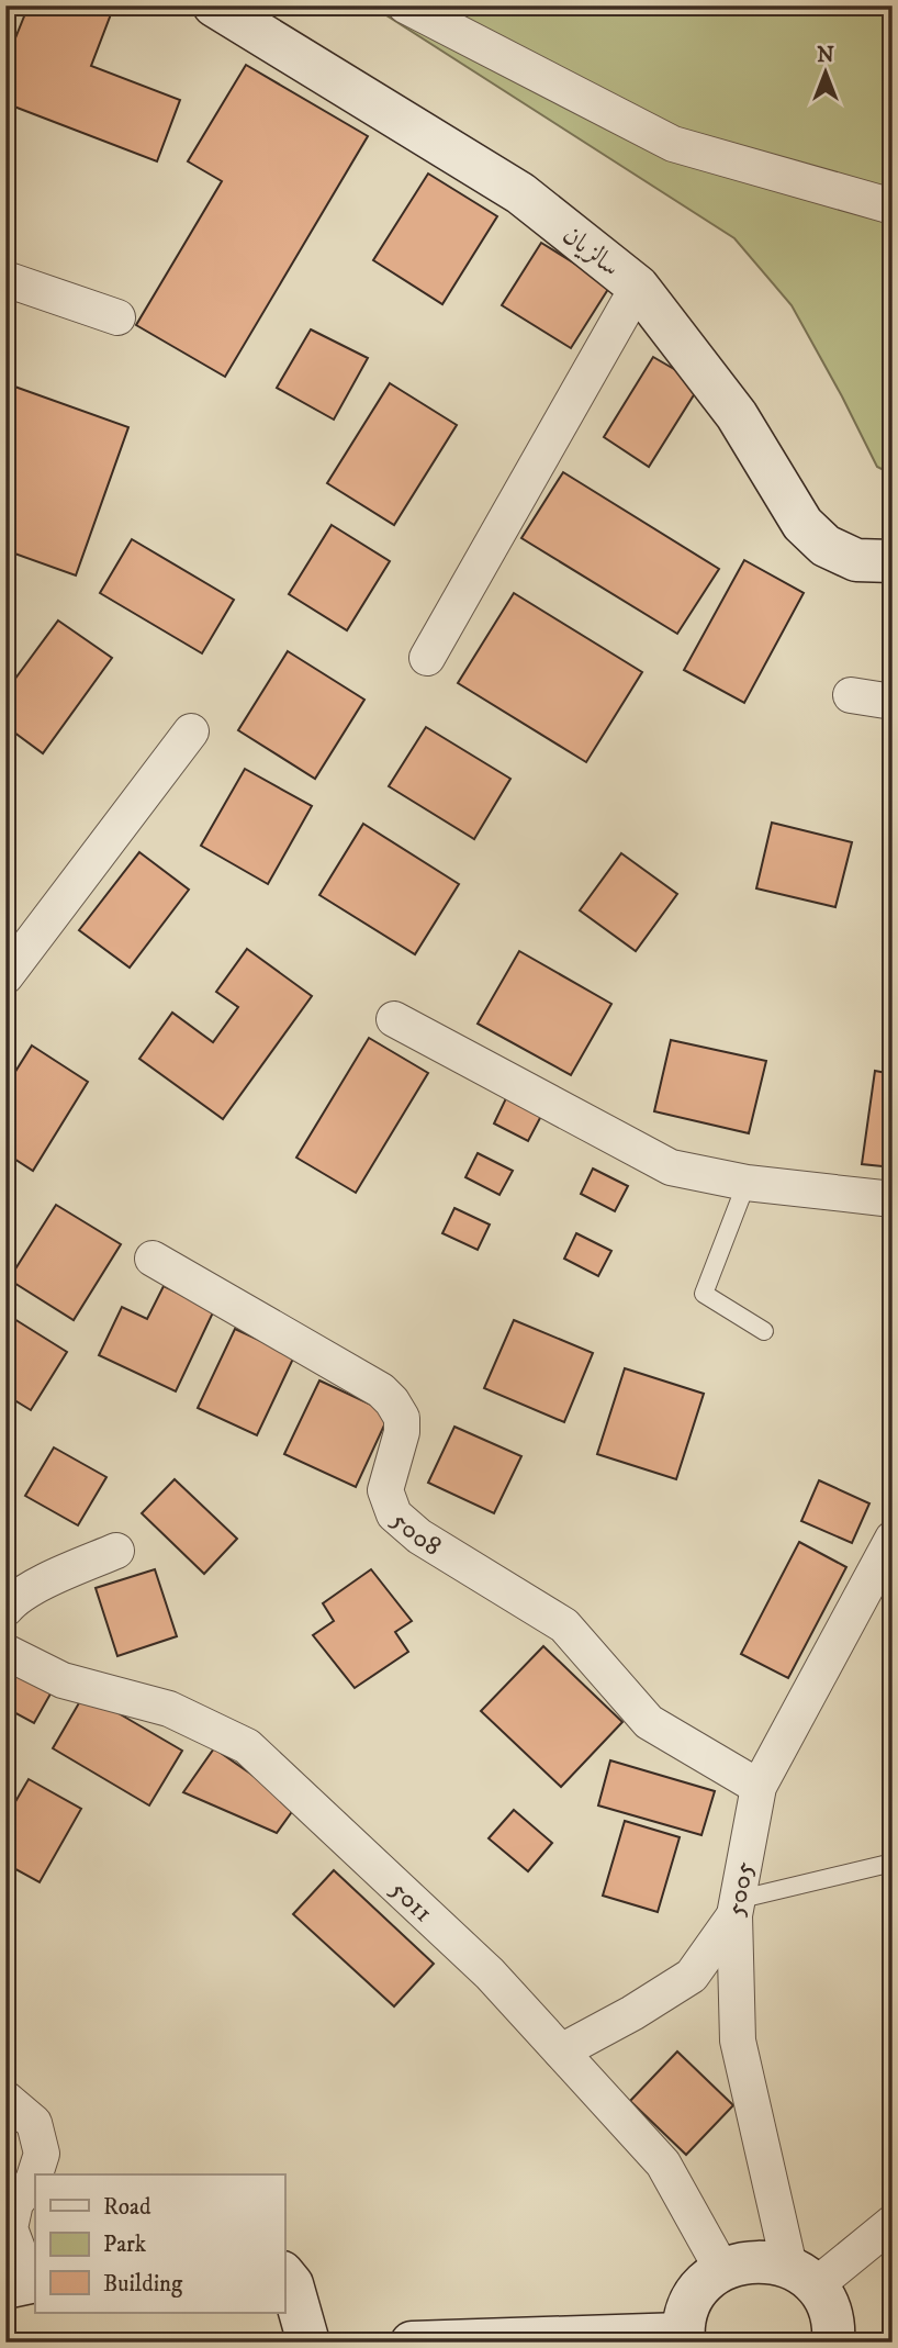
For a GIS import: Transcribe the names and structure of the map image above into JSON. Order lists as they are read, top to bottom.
{
  "streets": {
    "street": [
      "سالزيان",
      "5008",
      "5005",
      "5011"
    ]
  },
  "crossings": [
    ["5008", "5005"]
  ],
  "legend": ["Road", "Park", "Building"],
  "north": "top"
}
